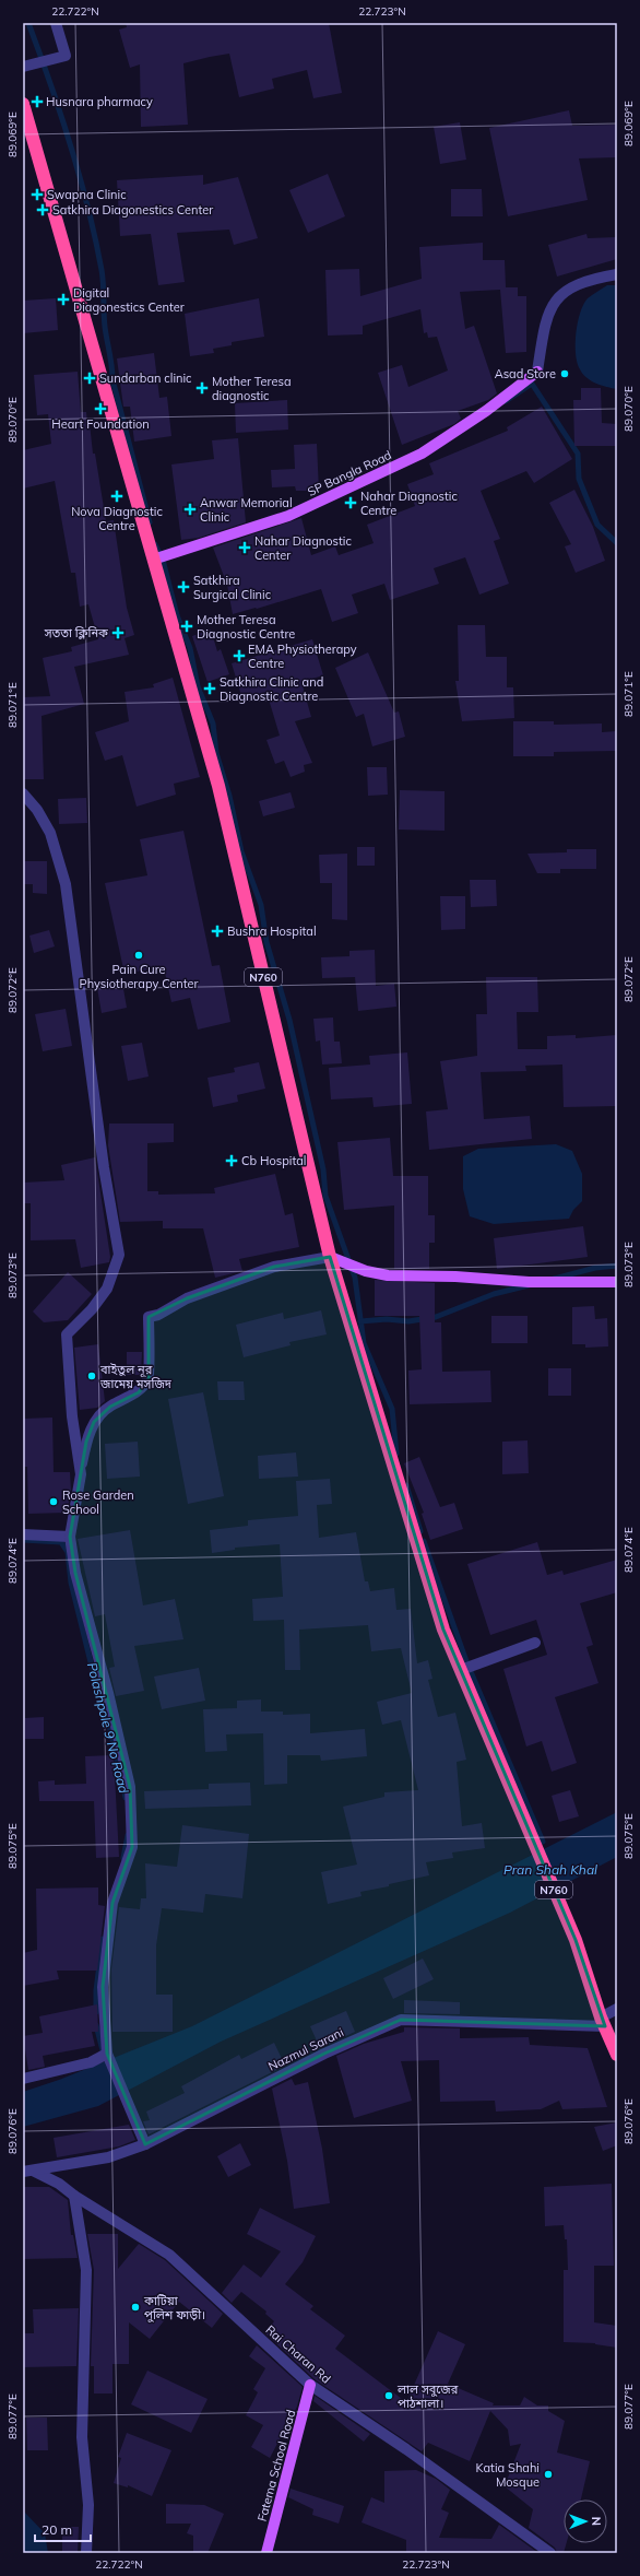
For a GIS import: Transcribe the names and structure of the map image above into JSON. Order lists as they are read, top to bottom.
{
  "streets": {
    "highway": ["N760"],
    "main road": ["SP Bangla Road", "Fatema School Road"],
    "street": ["Nazmul Sarani", "Rai Charan Rd"]
  },
  "crossings": [
    ["SP Bangla Road", "N760"],
    ["N760", "Nazmul Sarani"],
    ["Nazmul Sarani", "Rai Charan Rd"],
    ["Rai Charan Rd", "Fatema School Road"]
  ],
  "water": ["Polashpole 9 No Road", "Pran Shah Khal"],
  "places": {
    "health": [
      "Husnara pharmacy",
      "Swapna Clinic",
      "Satkhira Diagonestics Center",
      "Digital Diagonestics Center",
      "Sundarban clinic",
      "Mother Teresa diagnostic",
      "Heart Foundation",
      "Nova Diagnostic Centre",
      "Nahar Diagnostic Centre",
      "Anwar Memorial Clinic",
      "Nahar Diagnostic Center",
      "Satkhira Surgical Clinic",
      "Mother Teresa Diagnostic Centre",
      "সততা ক্লিনিক",
      "EMA Physiotherapy Centre",
      "Satkhira Clinic and Diagnostic Centre",
      "Bushra Hospital",
      "Cb Hospital"
    ],
    "other": [
      "Asad Store",
      "Pain Cure Physiotherapy Center",
      "বাইতুল নূর জামেয় মসজিদ",
      "Rose Garden School",
      "কাটিয়া পুলিশ ফাড়ী।",
      "লাল সবুজের পাঠশালা।",
      "Katia Shahi Mosque"
    ]
  },
  "scale_bar": "20 m",
  "north": "right",
  "coordinates": [
    "22.722°N",
    "22.723°N",
    "89.069°E",
    "89.070°E",
    "89.071°E",
    "89.072°E",
    "89.073°E",
    "89.074°E",
    "89.075°E",
    "89.076°E",
    "89.077°E"
  ]
}
